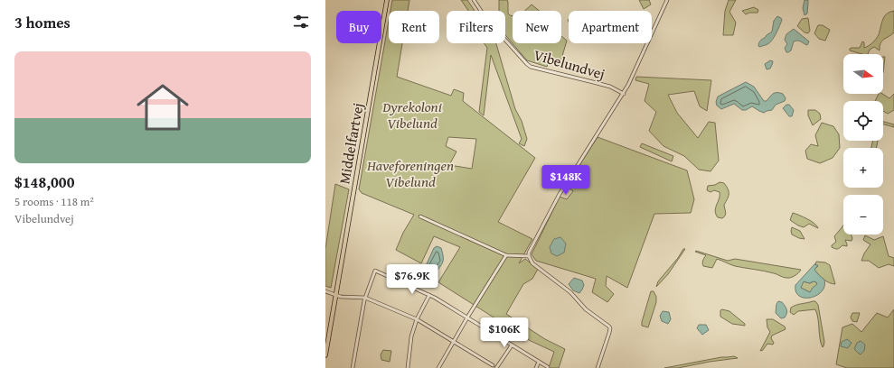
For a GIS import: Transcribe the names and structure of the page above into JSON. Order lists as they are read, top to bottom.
{
  "streets": {
    "main road": ["Middelfartvej"],
    "street": ["Vibelundvej"]
  },
  "parks": ["Dyrekoloni Vibelund", "Haveforeningen Vibelund"],
  "north": "right",
  "page": {
    "heading": "3 homes",
    "chip": [
      "Buy",
      "Rent",
      "Filters",
      "New",
      "Apartment"
    ],
    "list": [
      {
        "name": "$148,000",
        "note": "5 rooms · 118 m² · Vibelundvej"
      }
    ],
    "map_buttons": ["+", "−"],
    "price": ["$148K", "$76.9K", "$106K"]
  }
}
